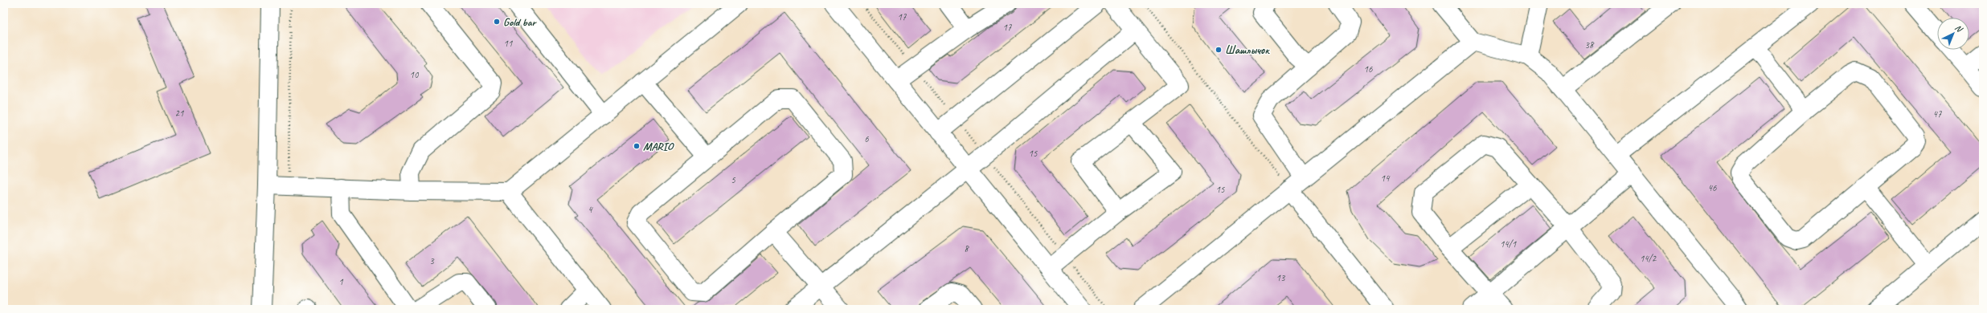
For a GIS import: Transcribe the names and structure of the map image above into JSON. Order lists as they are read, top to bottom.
{
  "places": ["Gold bar", "Шашлычок", "MARIO"],
  "house_numbers": [
    "17",
    "17",
    "11",
    "38",
    "16",
    "10",
    "21",
    "47",
    "6",
    "15",
    "14",
    "5",
    "46",
    "15",
    "4",
    "14/1",
    "8",
    "14/2",
    "3",
    "13",
    "1"
  ],
  "north": "top right"
}
